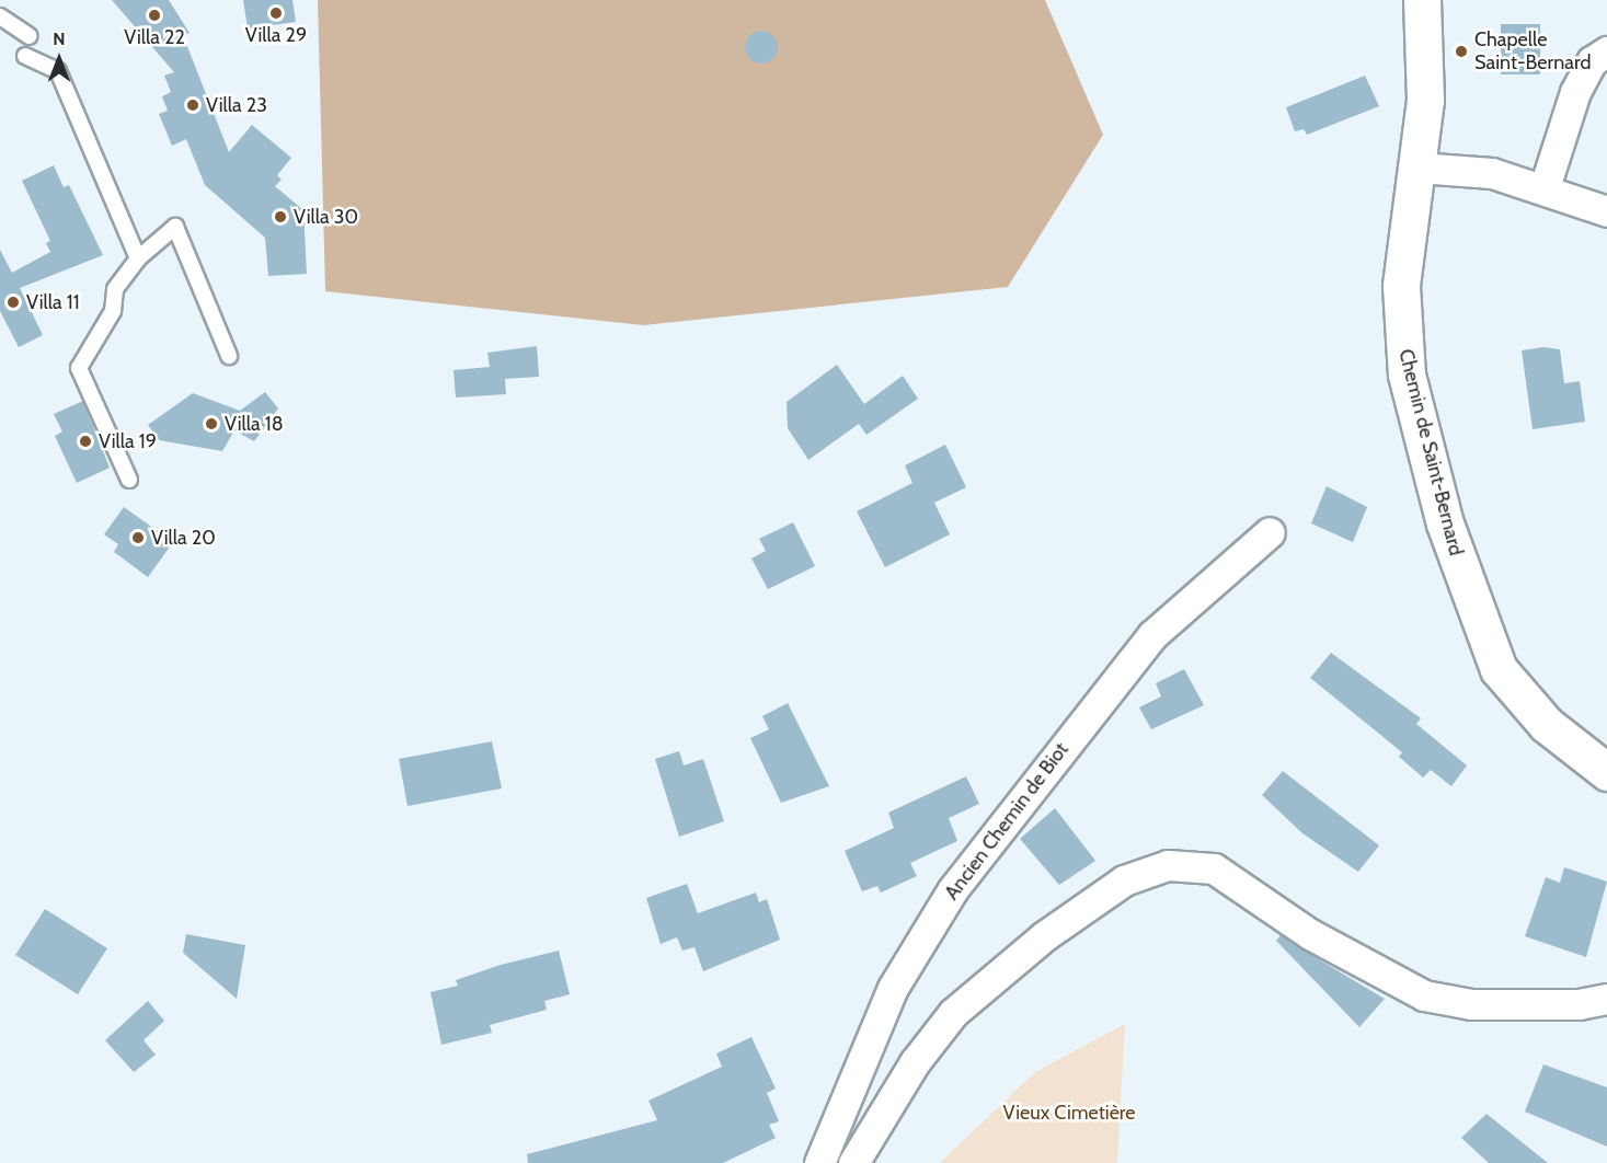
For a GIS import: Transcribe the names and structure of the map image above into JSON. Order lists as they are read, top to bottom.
{
  "streets": {
    "main road": ["Chemin de Saint-Bernard"],
    "street": ["Ancien Chemin de Biot"]
  },
  "parks": ["Vieux Cimetière"],
  "places": [
    "Villa 29",
    "Villa 22",
    "Chapelle Saint-Bernard",
    "Villa 23",
    "Villa 30",
    "Villa 11",
    "Villa 18",
    "Villa 19",
    "Villa 20"
  ],
  "north": "top"
}
